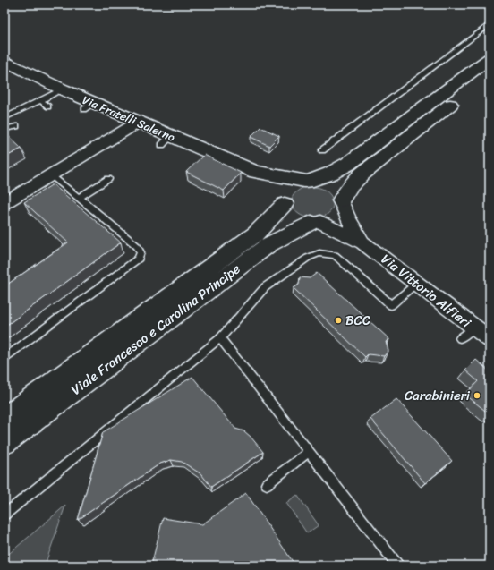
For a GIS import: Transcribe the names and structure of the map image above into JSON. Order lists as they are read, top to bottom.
{
  "streets": {
    "street": ["Via Fratelli Salerno", "Via Vittorio Alfieri", "Viale Francesco e Carolina Principe"]
  },
  "crossings": [
    ["Via Fratelli Salerno", "Via Vittorio Alfieri"],
    ["Via Fratelli Salerno", "Viale Francesco e Carolina Principe"],
    ["Via Vittorio Alfieri", "Viale Francesco e Carolina Principe"]
  ],
  "places": ["BCC", "Carabinieri"]
}
